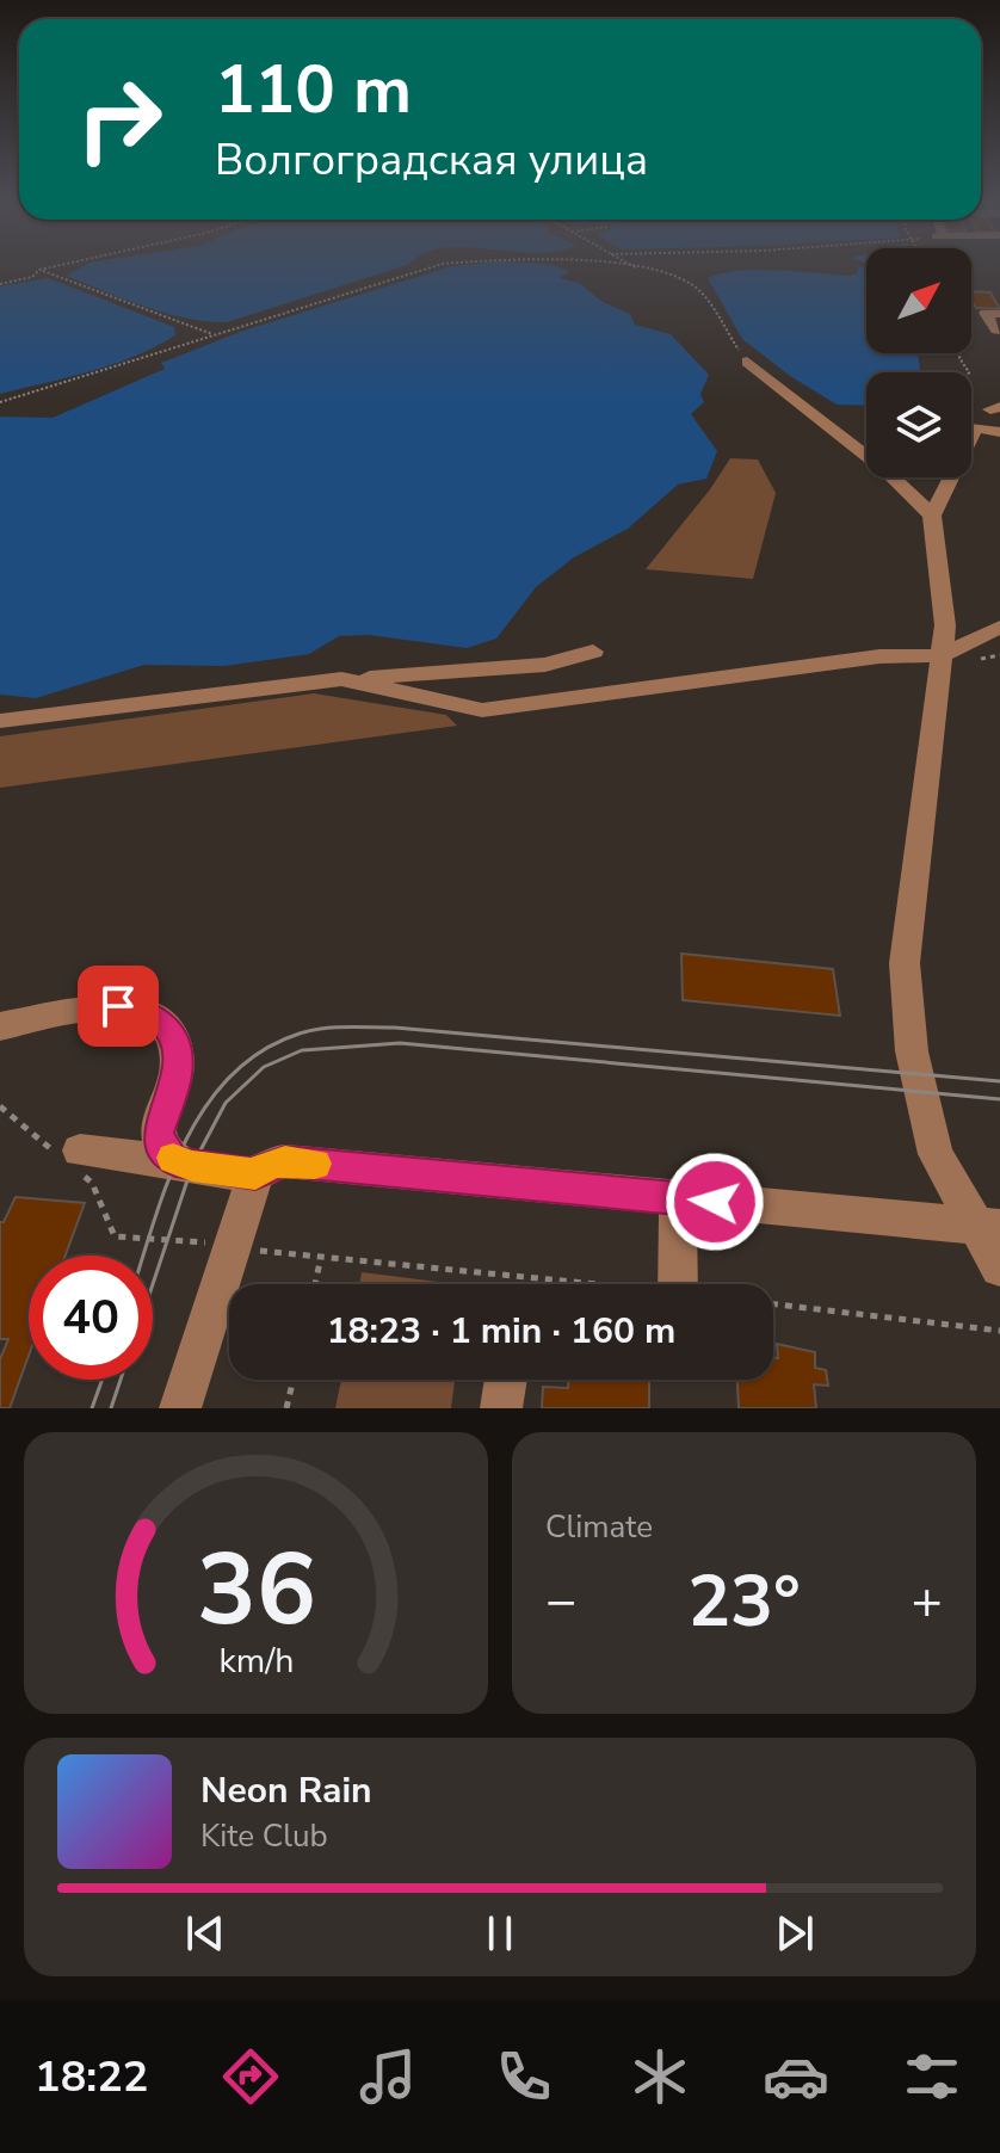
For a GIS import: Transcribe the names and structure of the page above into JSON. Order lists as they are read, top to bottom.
{
  "north": "top right",
  "page": {
    "turn": ["110 m", "Волгоградская улица"],
    "limit": "40",
    "trip": "18:23 · 1 min · 160 m",
    "tile": "Climate",
    "heat": ["−", "23°", "+"],
    "song": ["Neon Rain", "Kite Club"],
    "tabs": "18:22",
    "gauge": ["36", "km/h"]
  }
}
